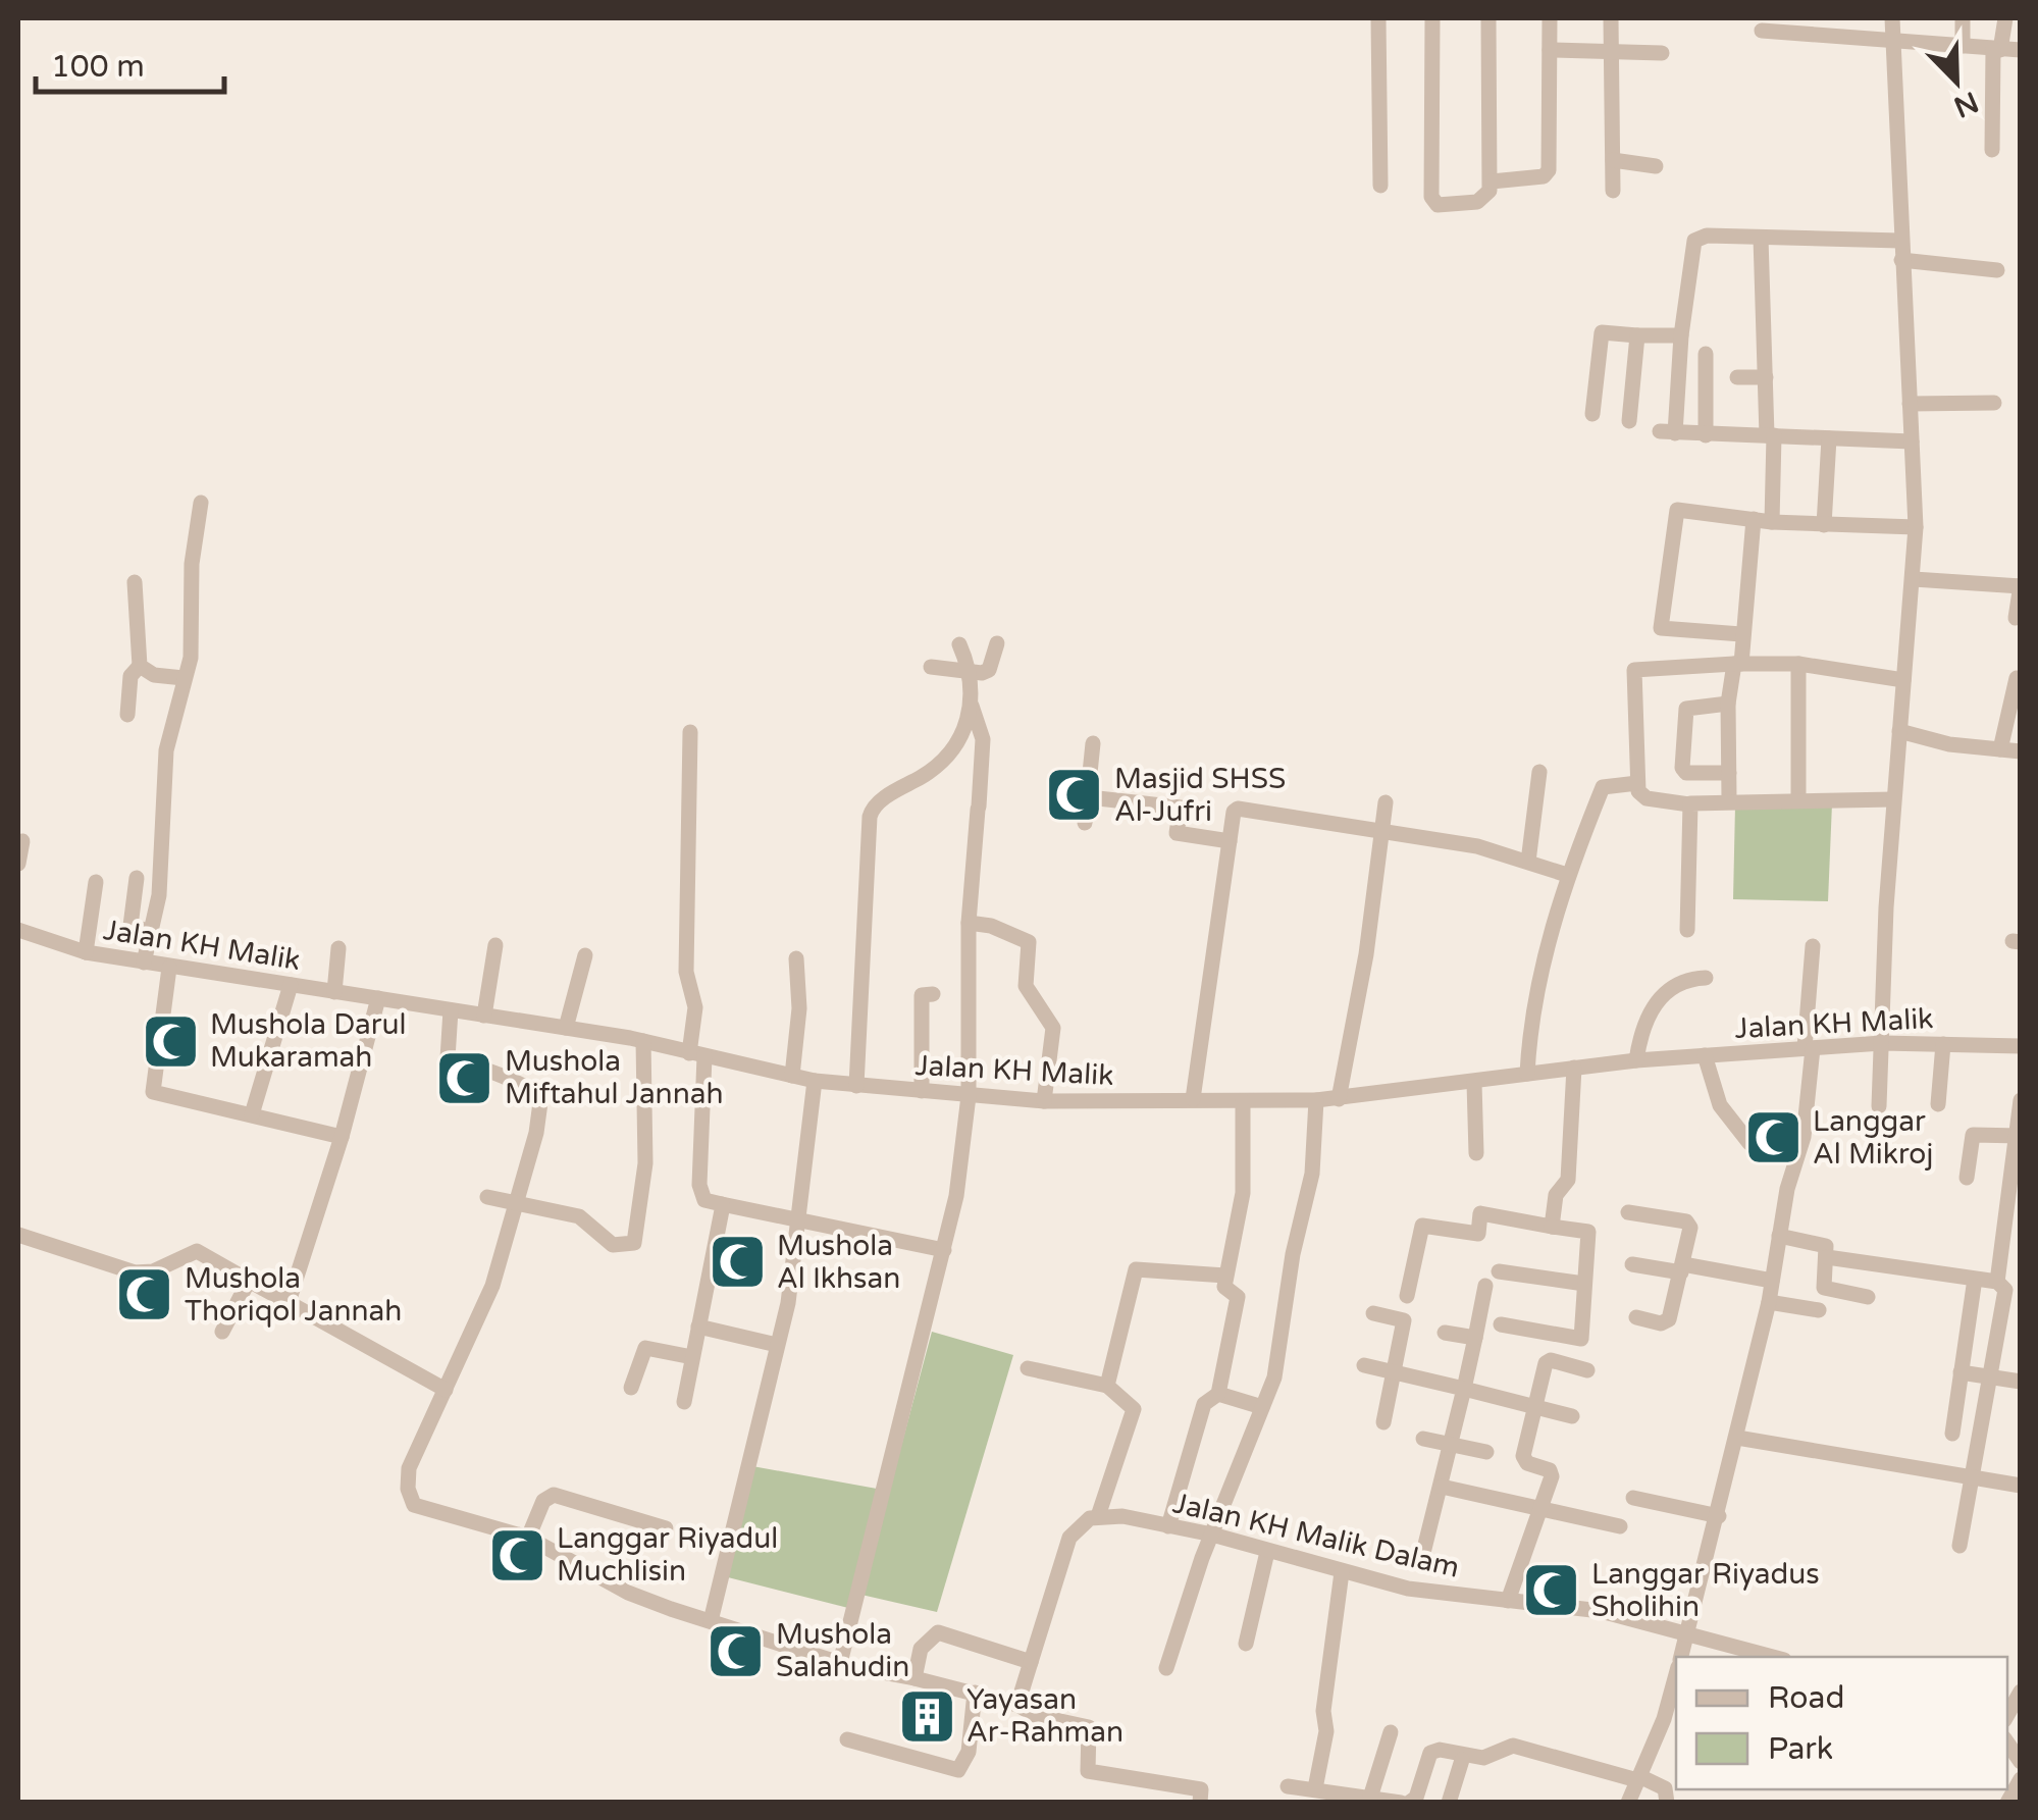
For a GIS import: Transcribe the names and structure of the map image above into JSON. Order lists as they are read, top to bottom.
{
  "streets": {
    "street": ["Jalan KH Malik", "Jalan KH Malik Dalam"]
  },
  "places": {
    "mosque": [
      "Masjid SHSS Al-Jufri",
      "Mushola Darul Mukaramah",
      "Mushola Miftahul Jannah",
      "Langgar Al Mikroj",
      "Mushola Al Ikhsan",
      "Mushola Thoriqol Jannah",
      "Langgar Riyadul Muchlisin",
      "Langgar Riyadus Sholihin",
      "Mushola Salahudin"
    ],
    "building": ["Yayasan Ar-Rahman"]
  },
  "legend": ["Road", "Park"],
  "scale_bar": "100 m",
  "north": "bottom right"
}
